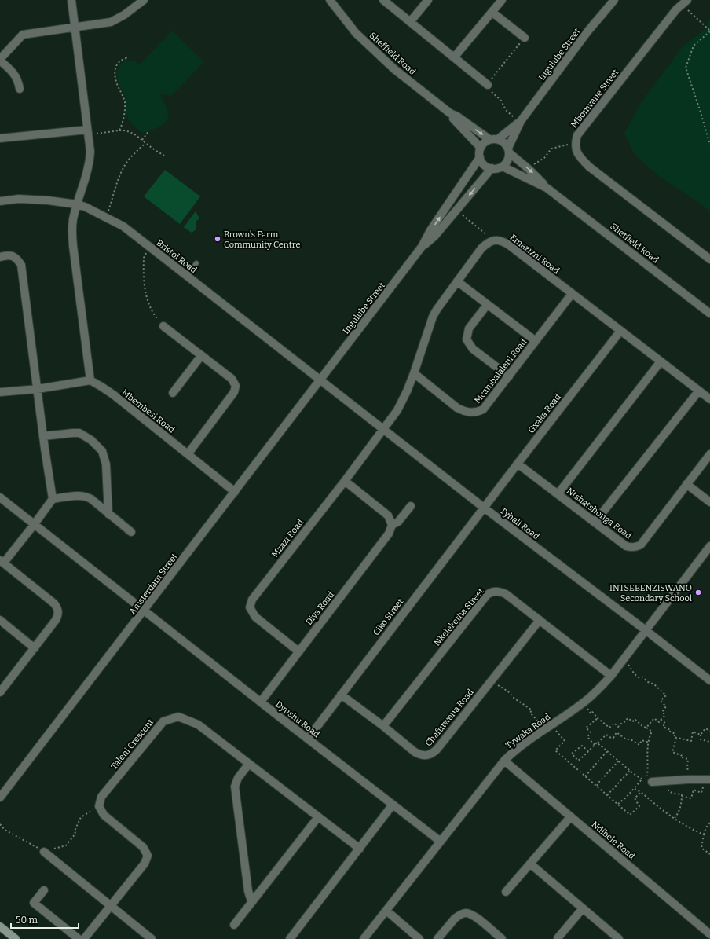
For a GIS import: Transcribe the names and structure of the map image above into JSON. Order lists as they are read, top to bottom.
{
  "streets": {
    "street": [
      "Sheffield Road",
      "Ingulube Street",
      "Mbomvane Street",
      "Emazizni Road",
      "Bristol Road",
      "Mcambalaleni Road",
      "Mbembesi Road",
      "Gxaka Road",
      "Ntshatshonga Road",
      "Tyhali Road",
      "Mzazi Road",
      "Amsterdam Street",
      "Diya Road",
      "Ciko Street",
      "Nkeleketha Street",
      "Chafutwena Road",
      "Dyushu Road",
      "Tywaka Road",
      "Taleni Crescent",
      "Ndibele Road"
    ]
  },
  "crossings": [
    ["Sheffield Road", "Ingulube Street"],
    ["Ingulube Street", "Bristol Road"],
    ["Ingulube Street", "Tyhali Road"],
    ["Ingulube Street", "Amsterdam Street"],
    ["Emazizni Road", "Mcambalaleni Road"],
    ["Emazizni Road", "Gxaka Road"],
    ["Bristol Road", "Tyhali Road"],
    ["Bristol Road", "Amsterdam Street"],
    ["Mbembesi Road", "Amsterdam Street"],
    ["Gxaka Road", "Ntshatshonga Road"],
    ["Gxaka Road", "Tyhali Road"],
    ["Gxaka Road", "Ciko Street"],
    ["Tyhali Road", "Mzazi Road"],
    ["Tyhali Road", "Amsterdam Street"],
    ["Tyhali Road", "Ciko Street"],
    ["Tyhali Road", "Tywaka Road"],
    ["Mzazi Road", "Diya Road"],
    ["Amsterdam Street", "Dyushu Road"],
    ["Diya Road", "Dyushu Road"],
    ["Ciko Street", "Chafutwena Road"],
    ["Ciko Street", "Dyushu Road"],
    ["Nkeleketha Street", "Chafutwena Road"],
    ["Nkeleketha Street", "Tywaka Road"],
    ["Dyushu Road", "Tywaka Road"],
    ["Tywaka Road", "Ndibele Road"]
  ],
  "places": ["Brown's Farm Community Centre", "INTSEBENZISWANO Secondary School"],
  "scale_bar": "50 m"
}
